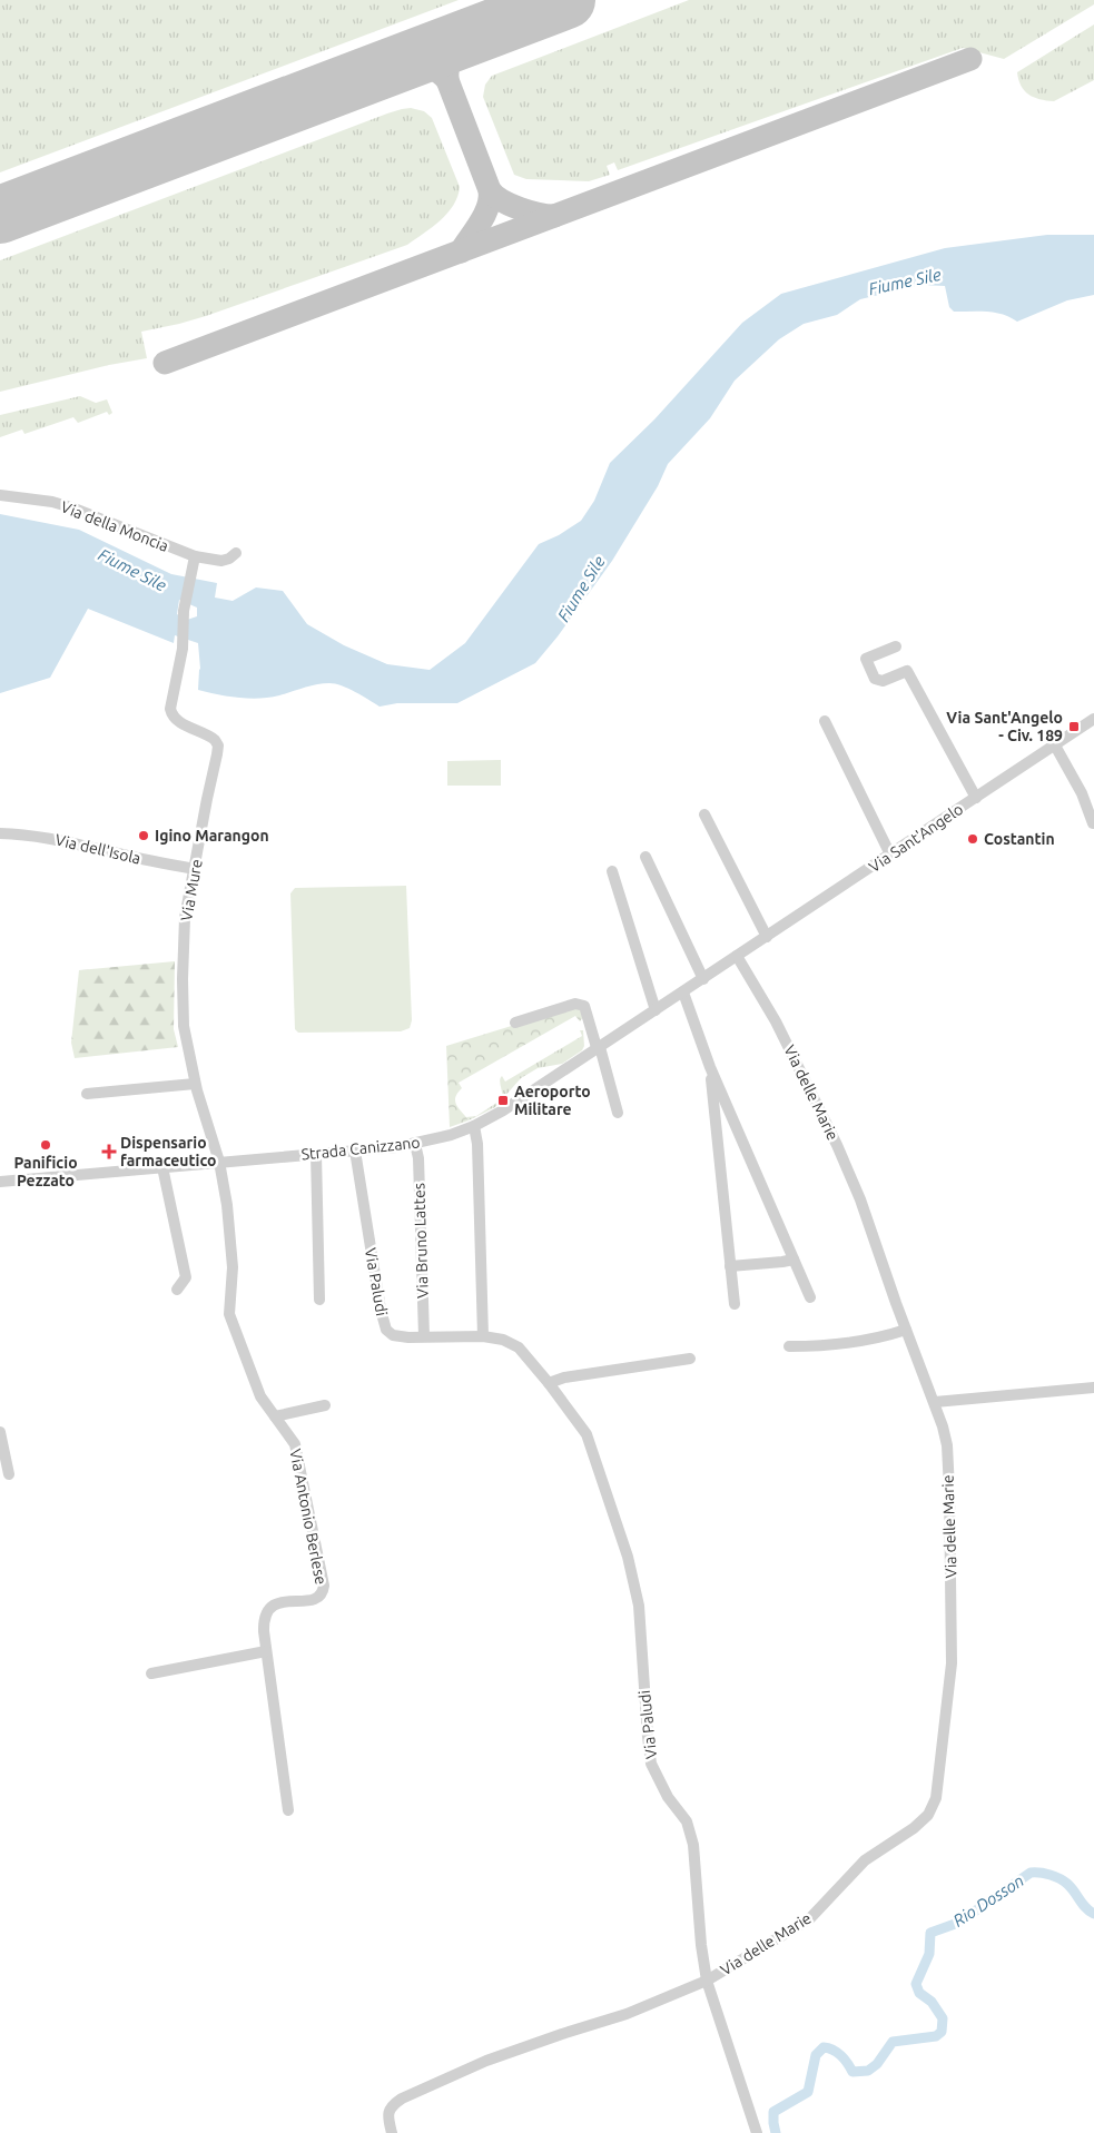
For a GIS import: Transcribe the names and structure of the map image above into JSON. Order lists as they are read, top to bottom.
{
  "streets": {
    "street": [
      "Via della Moncia",
      "Via Sant'Angelo",
      "Via dell'Isola",
      "Via Mure",
      "Via delle Marie",
      "Strada Canizzano",
      "Via Bruno Lattes",
      "Via Paludi",
      "Via Antonio Berlese"
    ]
  },
  "crossings": [
    ["Via della Moncia", "Via Mure"],
    ["Via Sant'Angelo", "Via delle Marie"],
    ["Via Sant'Angelo", "Strada Canizzano"],
    ["Via dell'Isola", "Via Mure"],
    ["Via Mure", "Strada Canizzano"],
    ["Via Mure", "Via Antonio Berlese"],
    ["Via delle Marie", "Strada Canizzano"],
    ["Via delle Marie", "Via Paludi"],
    ["Strada Canizzano", "Via Bruno Lattes"],
    ["Strada Canizzano", "Via Paludi"],
    ["Strada Canizzano", "Via Antonio Berlese"],
    ["Via Bruno Lattes", "Via Paludi"]
  ],
  "water": ["Fiume Sile", "Rio Dosson"],
  "places": {
    "transit": ["Via Sant'Angelo - Civ. 189", "Aeroporto Militare"],
    "other": ["Igino Marangon", "Costantin", "Panificio Pezzato"],
    "health": ["Dispensario farmaceutico"]
  }
}
